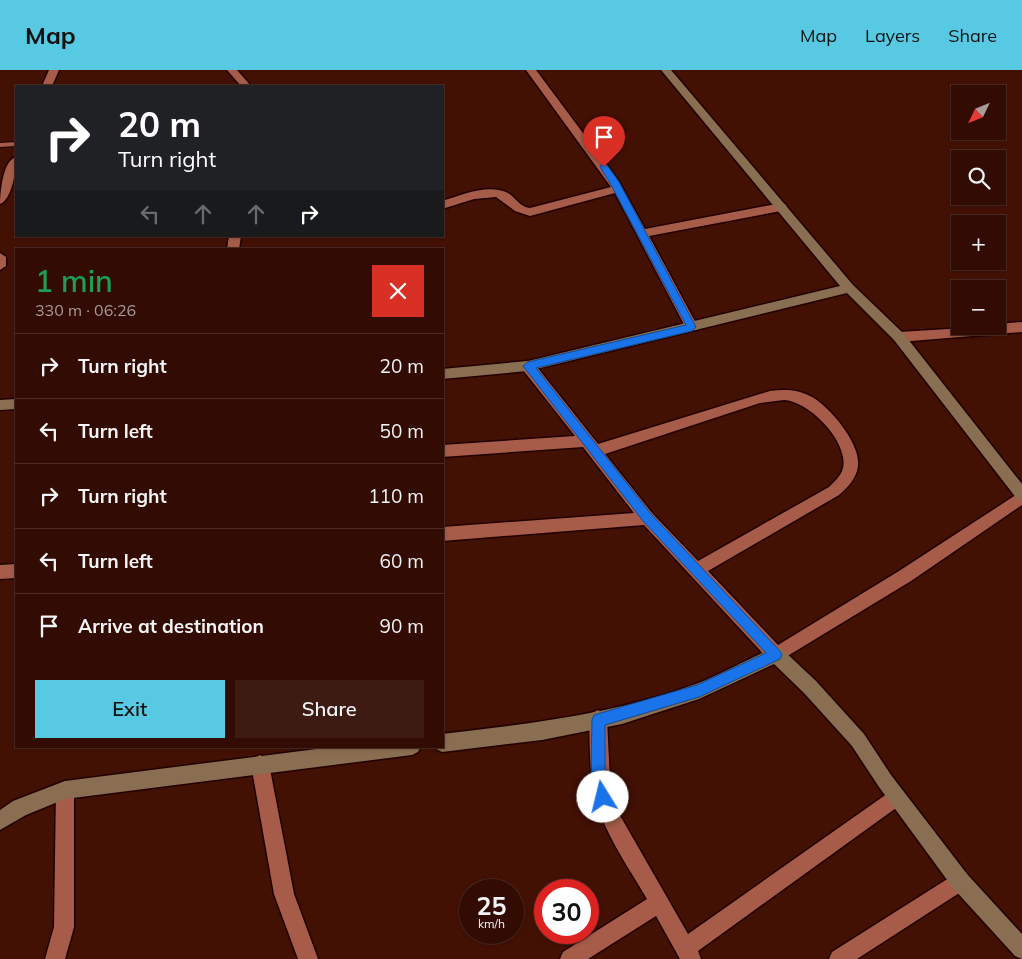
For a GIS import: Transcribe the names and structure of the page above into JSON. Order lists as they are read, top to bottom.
{
  "north": "bottom left",
  "page": {
    "header": "Map",
    "nav": ["Map", "Layers", "Share"],
    "map_buttons": ["+", "−"],
    "turn": ["20 m", "Turn right"],
    "heading": ["1 min", "330 m · 06:26"],
    "list": [
      {
        "name": "Turn right",
        "value": "20 m"
      },
      {
        "name": "Turn left",
        "value": "50 m"
      },
      {
        "name": "Turn right",
        "value": "110 m"
      },
      {
        "name": "Turn left",
        "value": "60 m"
      },
      {
        "name": "Arrive at destination",
        "value": "90 m"
      }
    ],
    "buttons": ["Exit", "Share"],
    "speed": "25 km/h",
    "limit": "30"
  }
}
